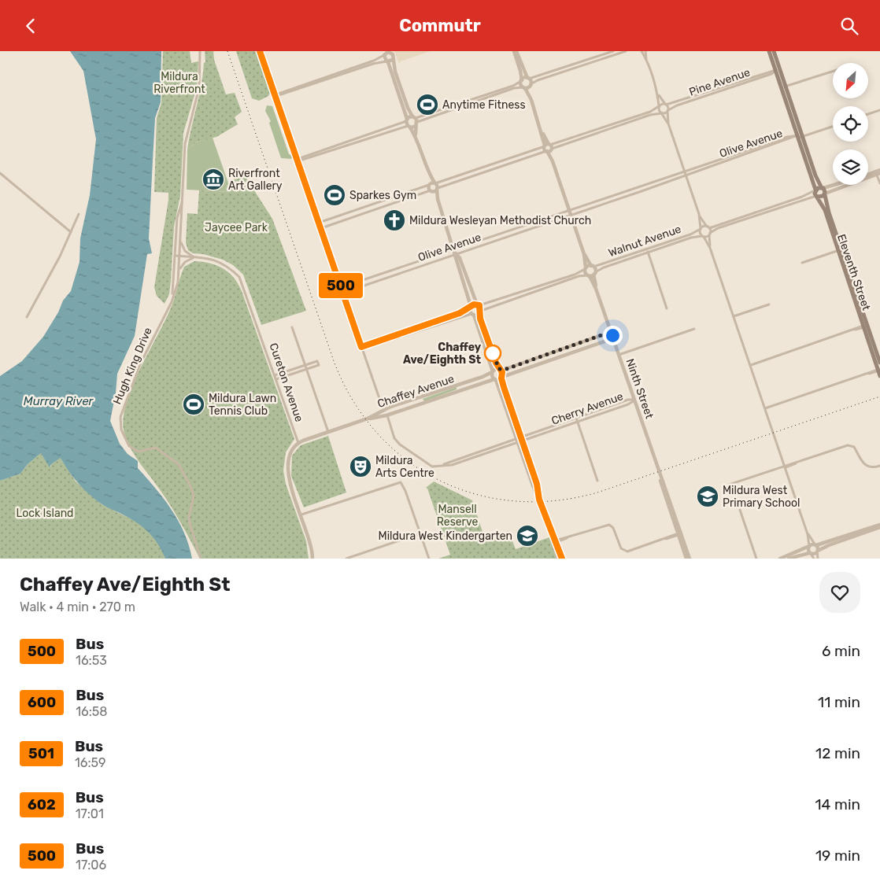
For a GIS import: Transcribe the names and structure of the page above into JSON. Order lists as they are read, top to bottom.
{
  "streets": {
    "main road": ["Eleventh Street"],
    "street": [
      "Pine Avenue",
      "Olive Avenue",
      "Walnut Avenue",
      "Hugh King Drive",
      "Cureton Avenue",
      "Ninth Street",
      "Chaffey Avenue",
      "Cherry Avenue"
    ]
  },
  "crossings": [
    ["Walnut Avenue", "Ninth Street"],
    ["Hugh King Drive", "Cureton Avenue"],
    ["Cureton Avenue", "Chaffey Avenue"],
    ["Ninth Street", "Cherry Avenue"],
    ["Chaffey Avenue", "Cherry Avenue"]
  ],
  "water": ["Murray River"],
  "parks": [
    "Mildura Riverfront",
    "Jaycee Park",
    "Mansell Reserve",
    "Lock Island"
  ],
  "places": {
    "sports": ["Anytime Fitness", "Sparkes Gym", "Mildura Lawn Tennis Club"],
    "museum": ["Riverfront Art Gallery"],
    "church": ["Mildura Wesleyan Methodist Church"],
    "other": ["Chaffey Ave/Eighth St"],
    "theatre": ["Mildura Arts Centre"],
    "school or university": ["Mildura West Primary School", "Mildura West Kindergarten"]
  },
  "lines": ["bus line 500"],
  "north": "bottom left",
  "page": {
    "header": "Commutr",
    "on_map": "500",
    "heading": ["Chaffey Ave/Eighth St", "Walk · 4 min · 270 m"],
    "list": [
      {
        "mark": "500",
        "name": "Bus",
        "note": "16:53",
        "value": "6 min"
      },
      {
        "mark": "600",
        "name": "Bus",
        "note": "16:58",
        "value": "11 min"
      },
      {
        "mark": "501",
        "name": "Bus",
        "note": "16:59",
        "value": "12 min"
      },
      {
        "mark": "602",
        "name": "Bus",
        "note": "17:01",
        "value": "14 min"
      },
      {
        "mark": "500",
        "name": "Bus",
        "note": "17:06",
        "value": "19 min"
      }
    ]
  }
}
